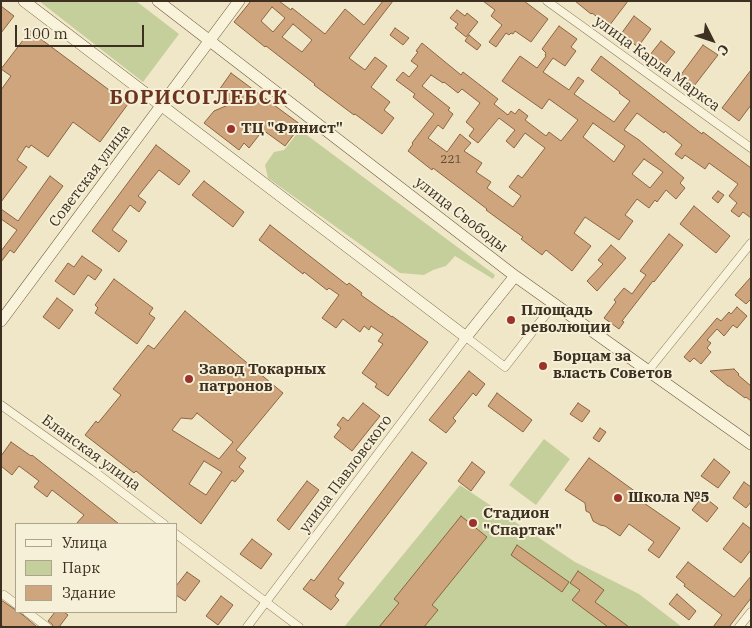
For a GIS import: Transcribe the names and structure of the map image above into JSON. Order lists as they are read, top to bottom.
{
  "streets": {
    "main road": ["Советская улица", "улица Свободы"],
    "street": ["улица Карла Маркса", "Бланская улица", "улица Павловского"]
  },
  "crossings": [
    ["Советская улица", "улица Свободы"]
  ],
  "districts": ["БОРИСОГЛЕБСК"],
  "places": [
    "ТЦ \"Финист\"",
    "Площадь революции",
    "Борцам за власть Советов",
    "Завод Токарных патронов",
    "Школа №5",
    "Стадион \"Спартак\""
  ],
  "house_numbers": ["221"],
  "legend": ["Улица", "Парк", "Здание"],
  "scale_bar": "100 m",
  "north": "bottom right"
}
